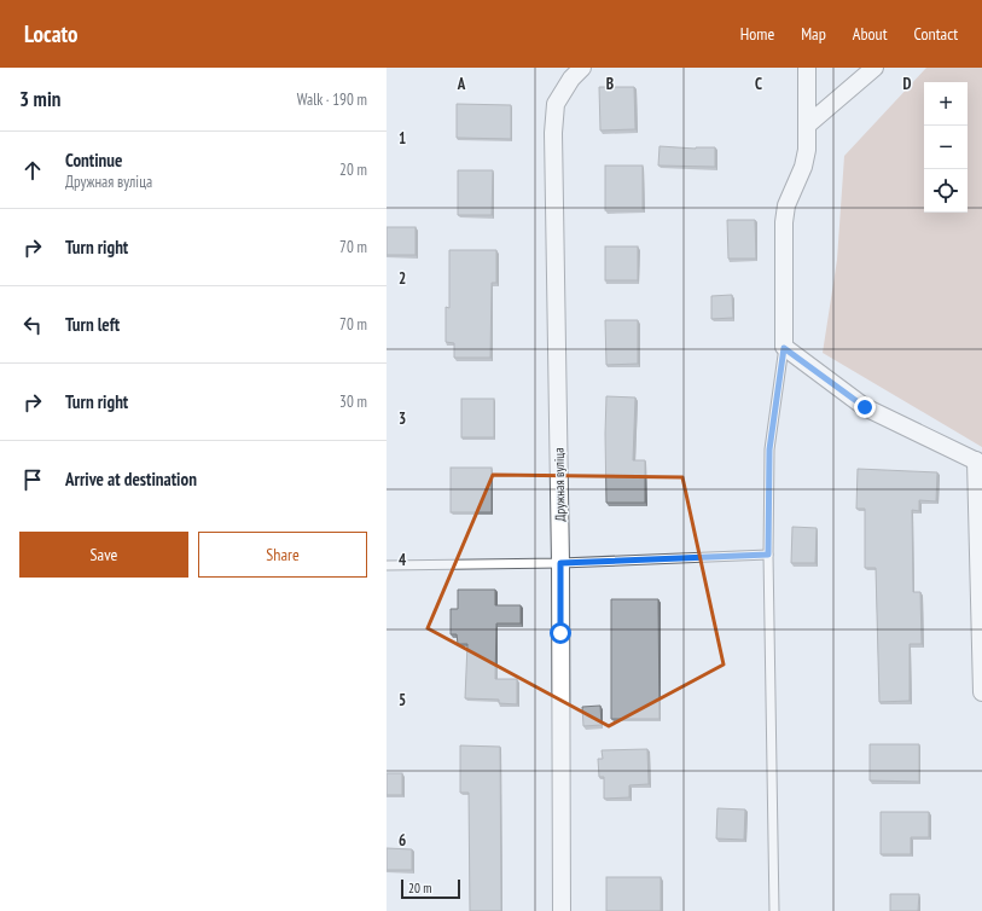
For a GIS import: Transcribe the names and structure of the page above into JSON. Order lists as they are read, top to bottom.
{
  "streets": {
    "street": ["Дружная вуліца"]
  },
  "scale_bar": "20 m",
  "page": {
    "header": "Locato",
    "nav": [
      "Home",
      "Map",
      "About",
      "Contact"
    ],
    "heading": ["3 min", "Walk · 190 m"],
    "map_buttons": ["+", "−"],
    "list": [
      ["Continue", "Дружная вуліца", "20 m"],
      ["Turn right", "70 m"],
      ["Turn left", "70 m"],
      ["Turn right", "30 m"],
      "Arrive at destination"
    ],
    "buttons": ["Save", "Share"],
    "scale": "20 m"
  },
  "grid": {
    "columns": [
      "A",
      "B",
      "C",
      "D"
    ],
    "rows": [
      "1",
      "2",
      "3",
      "4",
      "5",
      "6"
    ]
  }
}
